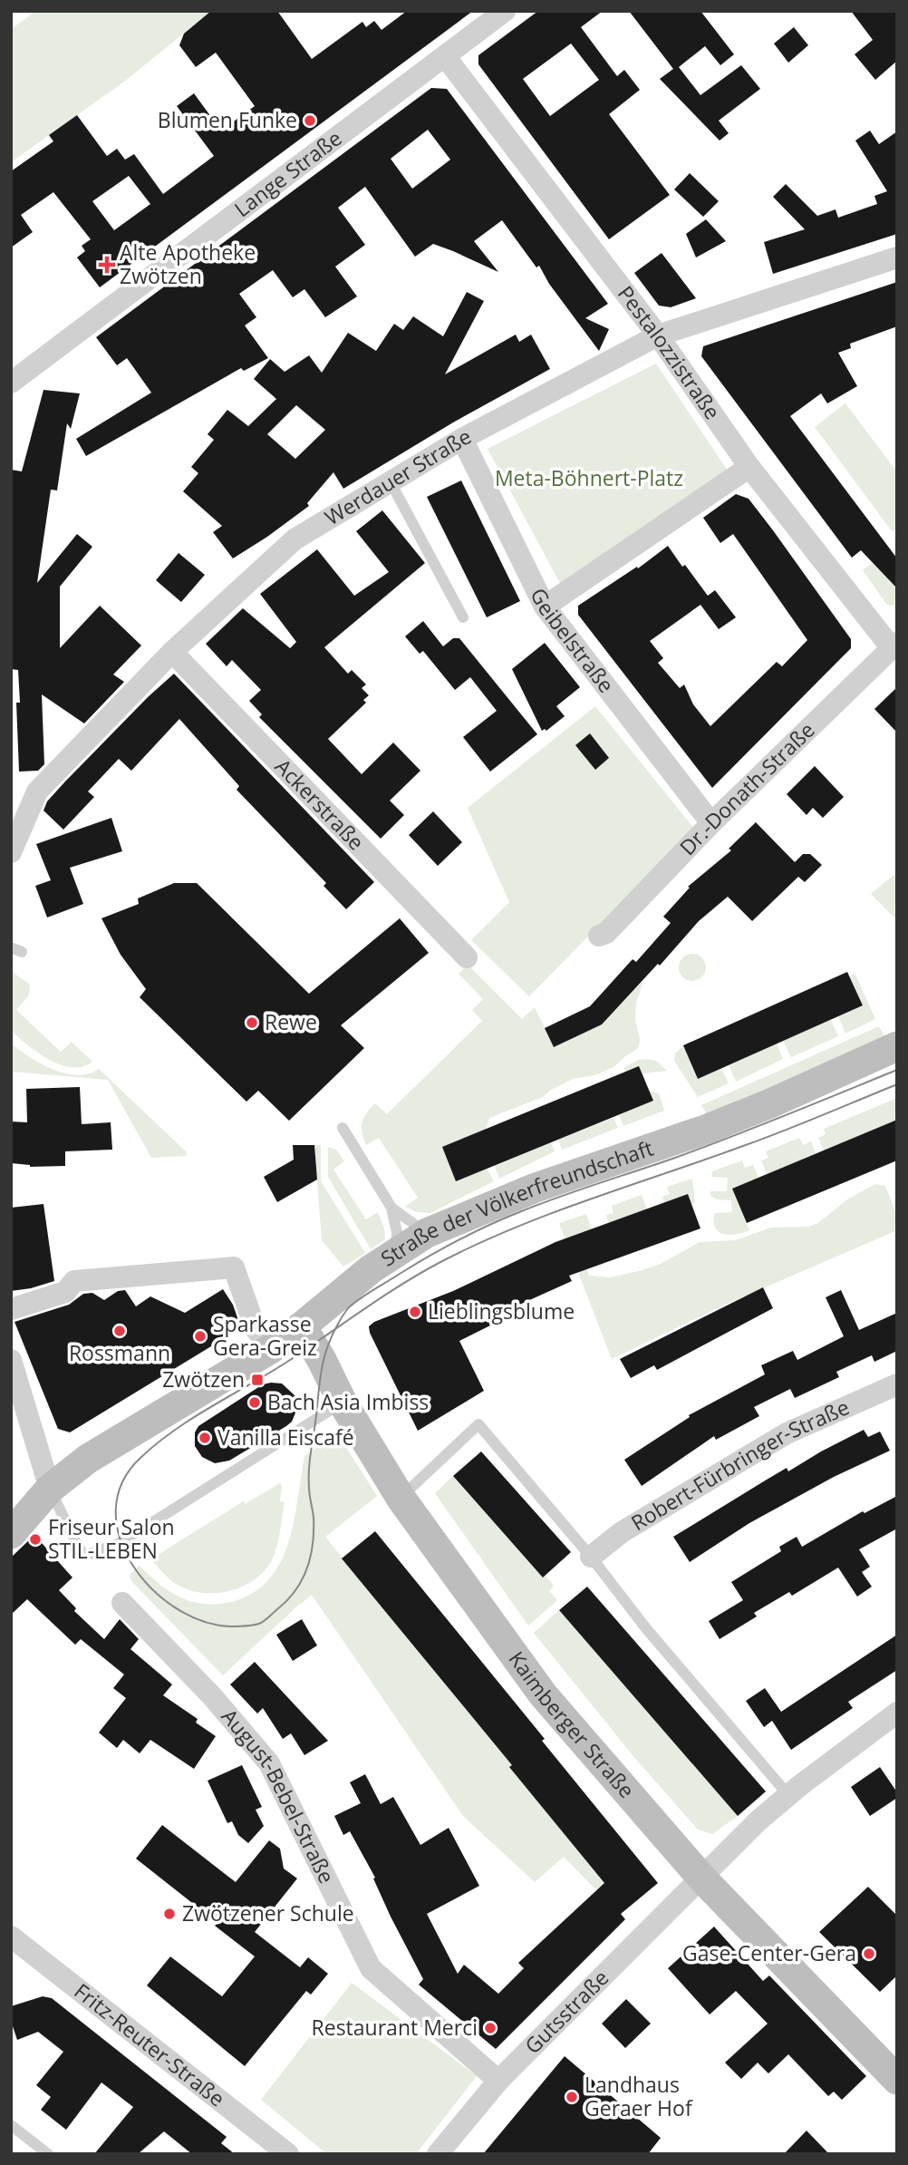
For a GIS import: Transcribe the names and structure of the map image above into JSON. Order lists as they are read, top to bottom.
{
  "streets": {
    "main road": ["Straße der Völkerfreundschaft", "Kaimberger Straße"],
    "street": [
      "Lange Straße",
      "Pestalozzistraße",
      "Werdauer Straße",
      "Geibelstraße",
      "Dr.-Donath-Straße",
      "Ackerstraße",
      "Robert-Fürbringer-Straße",
      "August-Bebel-Straße",
      "Gutsstraße",
      "Fritz-Reuter-Straße"
    ]
  },
  "crossings": [
    ["Lange Straße", "Pestalozzistraße"],
    ["Pestalozzistraße", "Werdauer Straße"],
    ["Pestalozzistraße", "Dr.-Donath-Straße"],
    ["Werdauer Straße", "Geibelstraße"],
    ["Werdauer Straße", "Ackerstraße"],
    ["Geibelstraße", "Dr.-Donath-Straße"],
    ["Straße der Völkerfreundschaft", "Kaimberger Straße"],
    ["Kaimberger Straße", "Gutsstraße"],
    ["August-Bebel-Straße", "Gutsstraße"]
  ],
  "parks": ["Meta-Böhnert-Platz"],
  "places": {
    "other": [
      "Blumen Funke",
      "Rewe",
      "Lieblingsblume",
      "Rossmann",
      "Sparkasse Gera-Greiz",
      "Bach Asia Imbiss",
      "Vanilla Eiscafé",
      "Friseur Salon STIL-LEBEN",
      "Zwötzener Schule",
      "Gase-Center-Gera",
      "Restaurant Merci",
      "Landhaus Geraer Hof"
    ],
    "health": ["Alte Apotheke Zwötzen"],
    "transit": ["Zwötzen"]
  }
}
